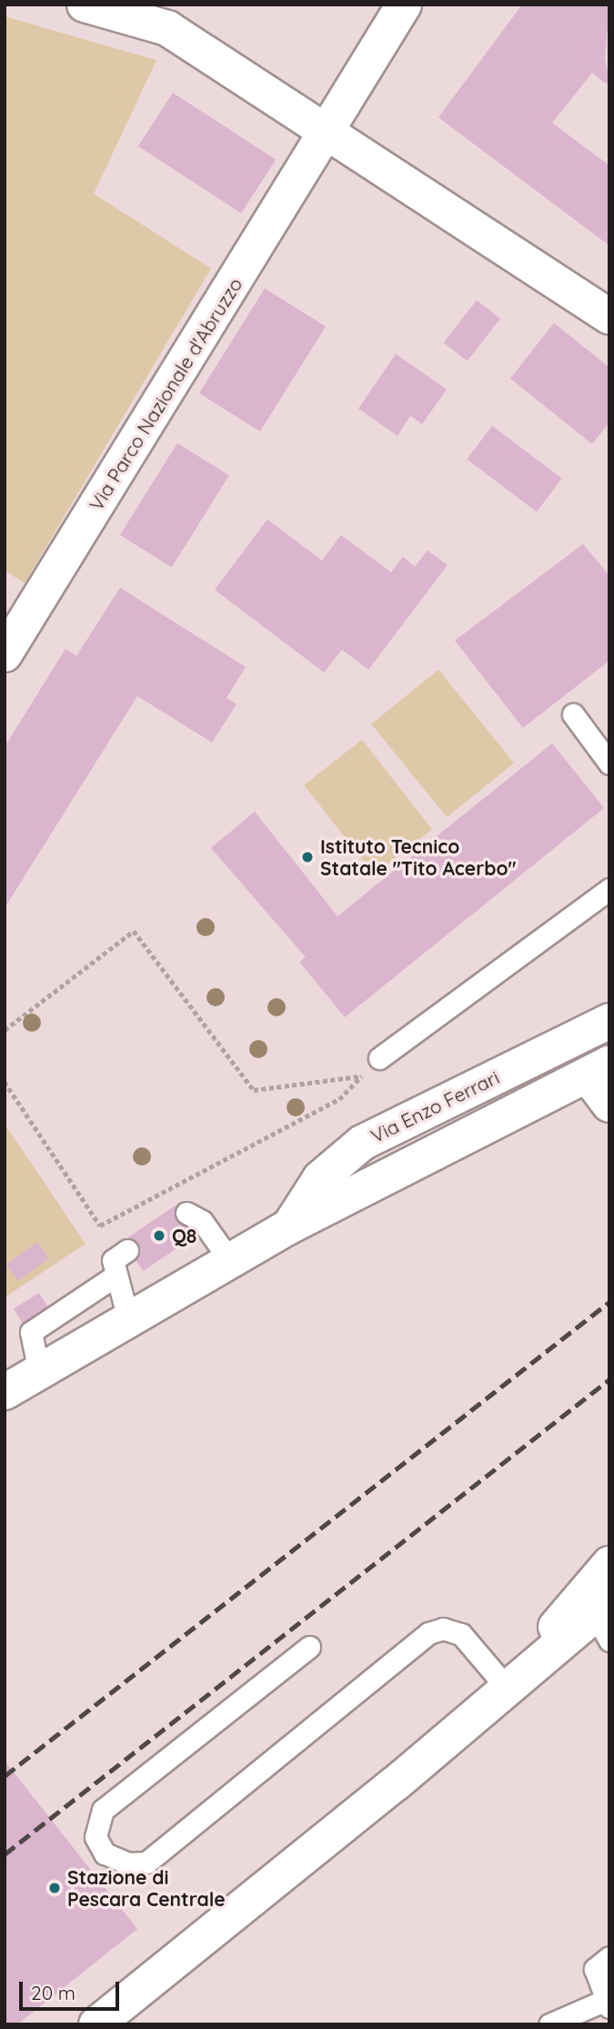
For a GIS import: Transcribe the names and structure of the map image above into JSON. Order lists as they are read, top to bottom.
{
  "streets": {
    "street": ["Via Parco Nazionale d'Abruzzo", "Via Enzo Ferrari"]
  },
  "places": ["Istituto Tecnico Statale \"Tito Acerbo\"", "Q8", "Stazione di Pescara Centrale"],
  "scale_bar": "20 m"
}
